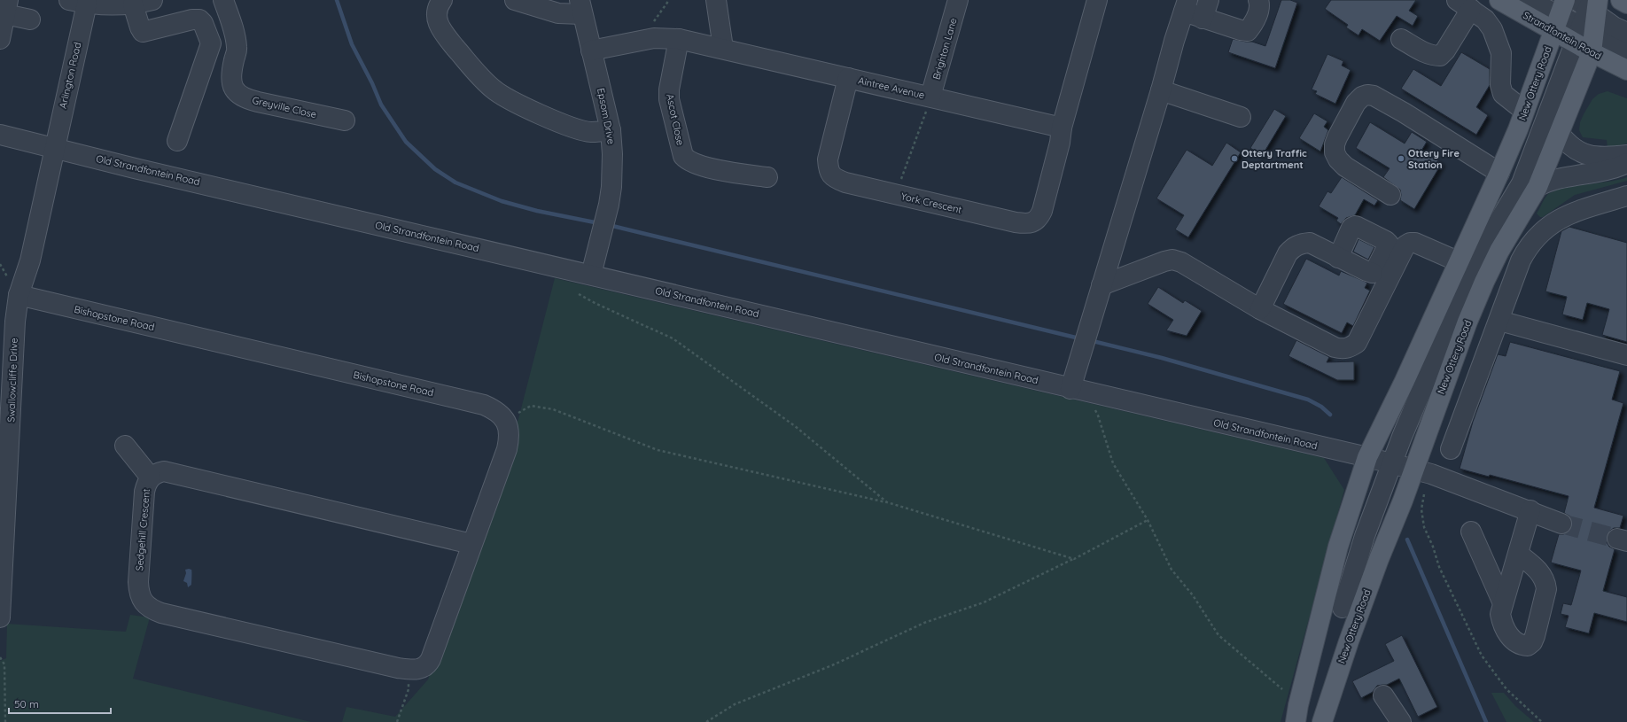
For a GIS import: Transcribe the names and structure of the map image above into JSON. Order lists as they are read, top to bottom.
{
  "streets": {
    "main road": ["Strandfontein Road", "New Ottery Road"],
    "street": [
      "Brighton Lane",
      "Arlington Road",
      "Aintree Avenue",
      "Greyville Close",
      "Epsom Drive",
      "Ascot Close",
      "Old Strandfontein Road",
      "York Crescent",
      "Bishopstone Road",
      "Swallowcliffe Drive",
      "Sedgehill Crescent"
    ]
  },
  "crossings": [
    ["Strandfontein Road", "New Ottery Road"],
    ["Brighton Lane", "Aintree Avenue"],
    ["Arlington Road", "Old Strandfontein Road"],
    ["Arlington Road", "Swallowcliffe Drive"],
    ["New Ottery Road", "Old Strandfontein Road"],
    ["Aintree Avenue", "Epsom Drive"],
    ["Aintree Avenue", "Ascot Close"],
    ["Aintree Avenue", "York Crescent"],
    ["Epsom Drive", "Old Strandfontein Road"],
    ["Old Strandfontein Road", "Swallowcliffe Drive"],
    ["Bishopstone Road", "Swallowcliffe Drive"]
  ],
  "places": ["Ottery Traffic Deptartment", "Ottery Fire Station"],
  "scale_bar": "50 m"
}
